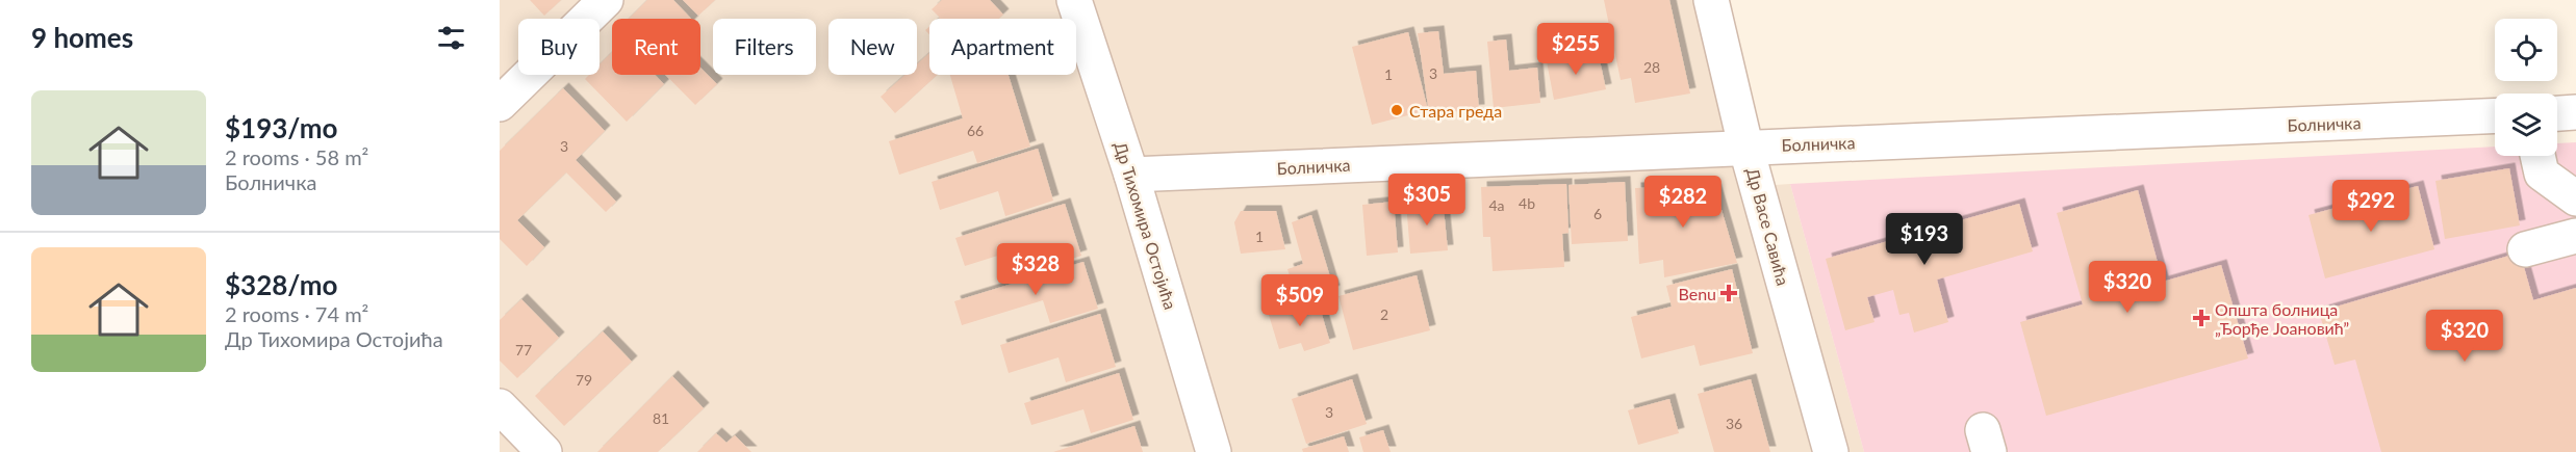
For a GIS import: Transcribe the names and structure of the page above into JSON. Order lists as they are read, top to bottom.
{
  "streets": {
    "street": ["Болничка", "Др Тихомира Остојића", "Др Васе Савића"]
  },
  "crossings": [
    ["Болничка", "Др Тихомира Остојића"],
    ["Болничка", "Др Васе Савића"]
  ],
  "places": {
    "other": ["Стара греда"],
    "health": ["Benu", "Општа болница „Ђорђе Јоановић”"]
  },
  "house_numbers": [
    "28",
    "3",
    "1",
    "66",
    "3",
    "4b",
    "4a",
    "6",
    "1",
    "2",
    "77",
    "79",
    "3",
    "81",
    "36"
  ],
  "page": {
    "heading": "9 homes",
    "chip": [
      "Buy",
      "Rent",
      "Filters",
      "New",
      "Apartment"
    ],
    "price": [
      "$255",
      "$305",
      "$282",
      "$292",
      "$193",
      "$328",
      "$320",
      "$509",
      "$320"
    ],
    "list": [
      {
        "name": "$193/mo",
        "note": "2 rooms · 58 m² · Болничка"
      },
      {
        "name": "$328/mo",
        "note": "2 rooms · 74 m² · Др Тихомира Остојића"
      }
    ]
  }
}
